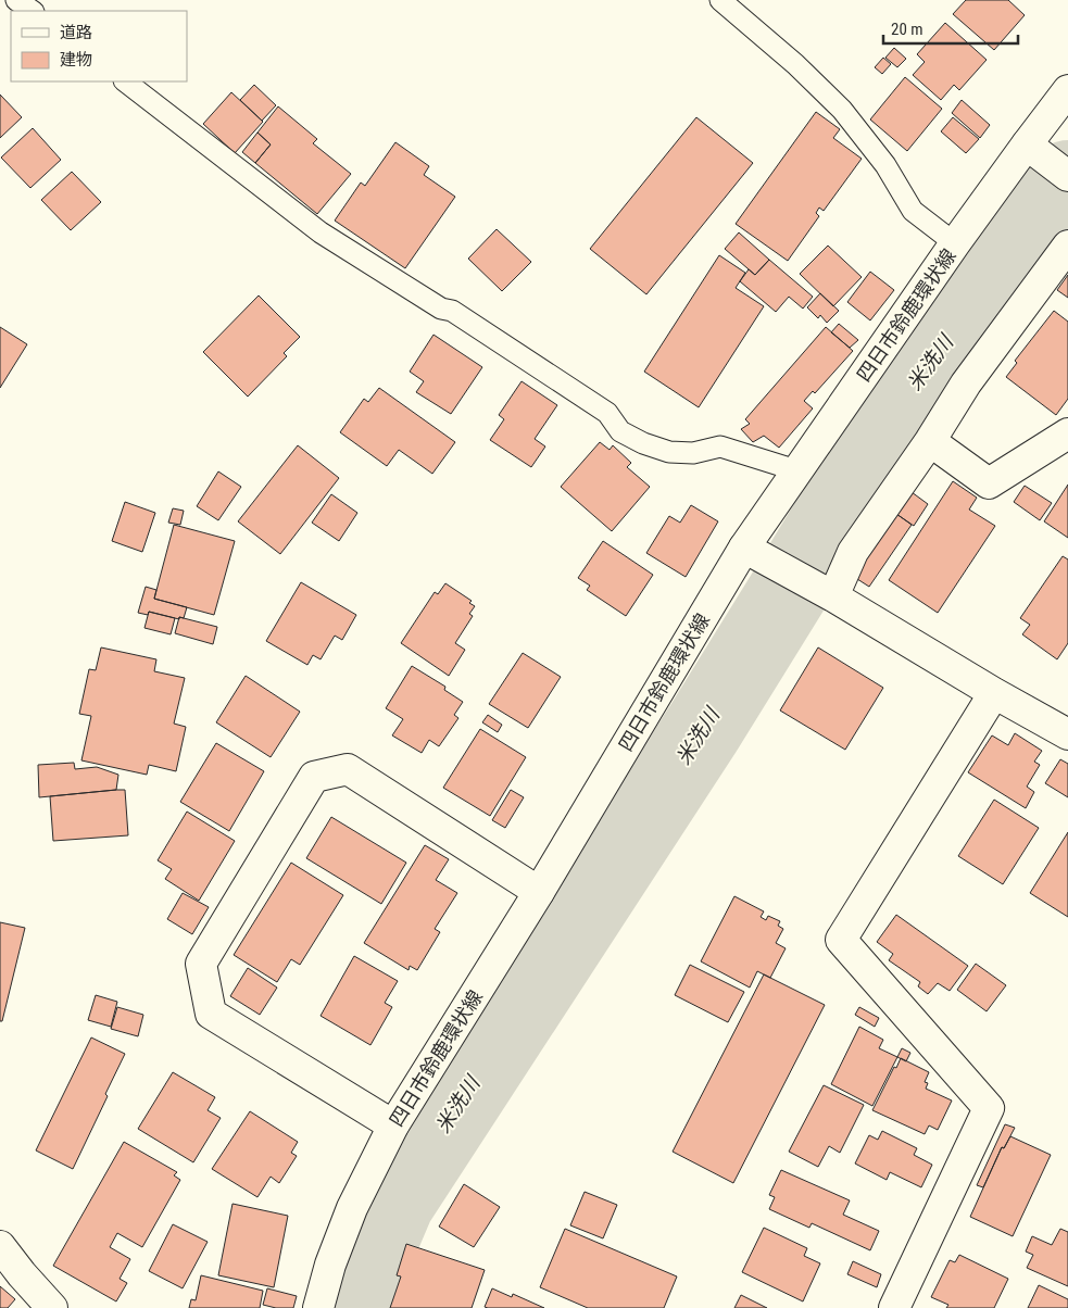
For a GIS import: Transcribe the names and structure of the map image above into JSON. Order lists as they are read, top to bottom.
{
  "streets": {
    "street": ["四日市鈴鹿環状線"]
  },
  "water": ["米洗川"],
  "legend": ["道路", "建物"],
  "scale_bar": "20 m"
}
